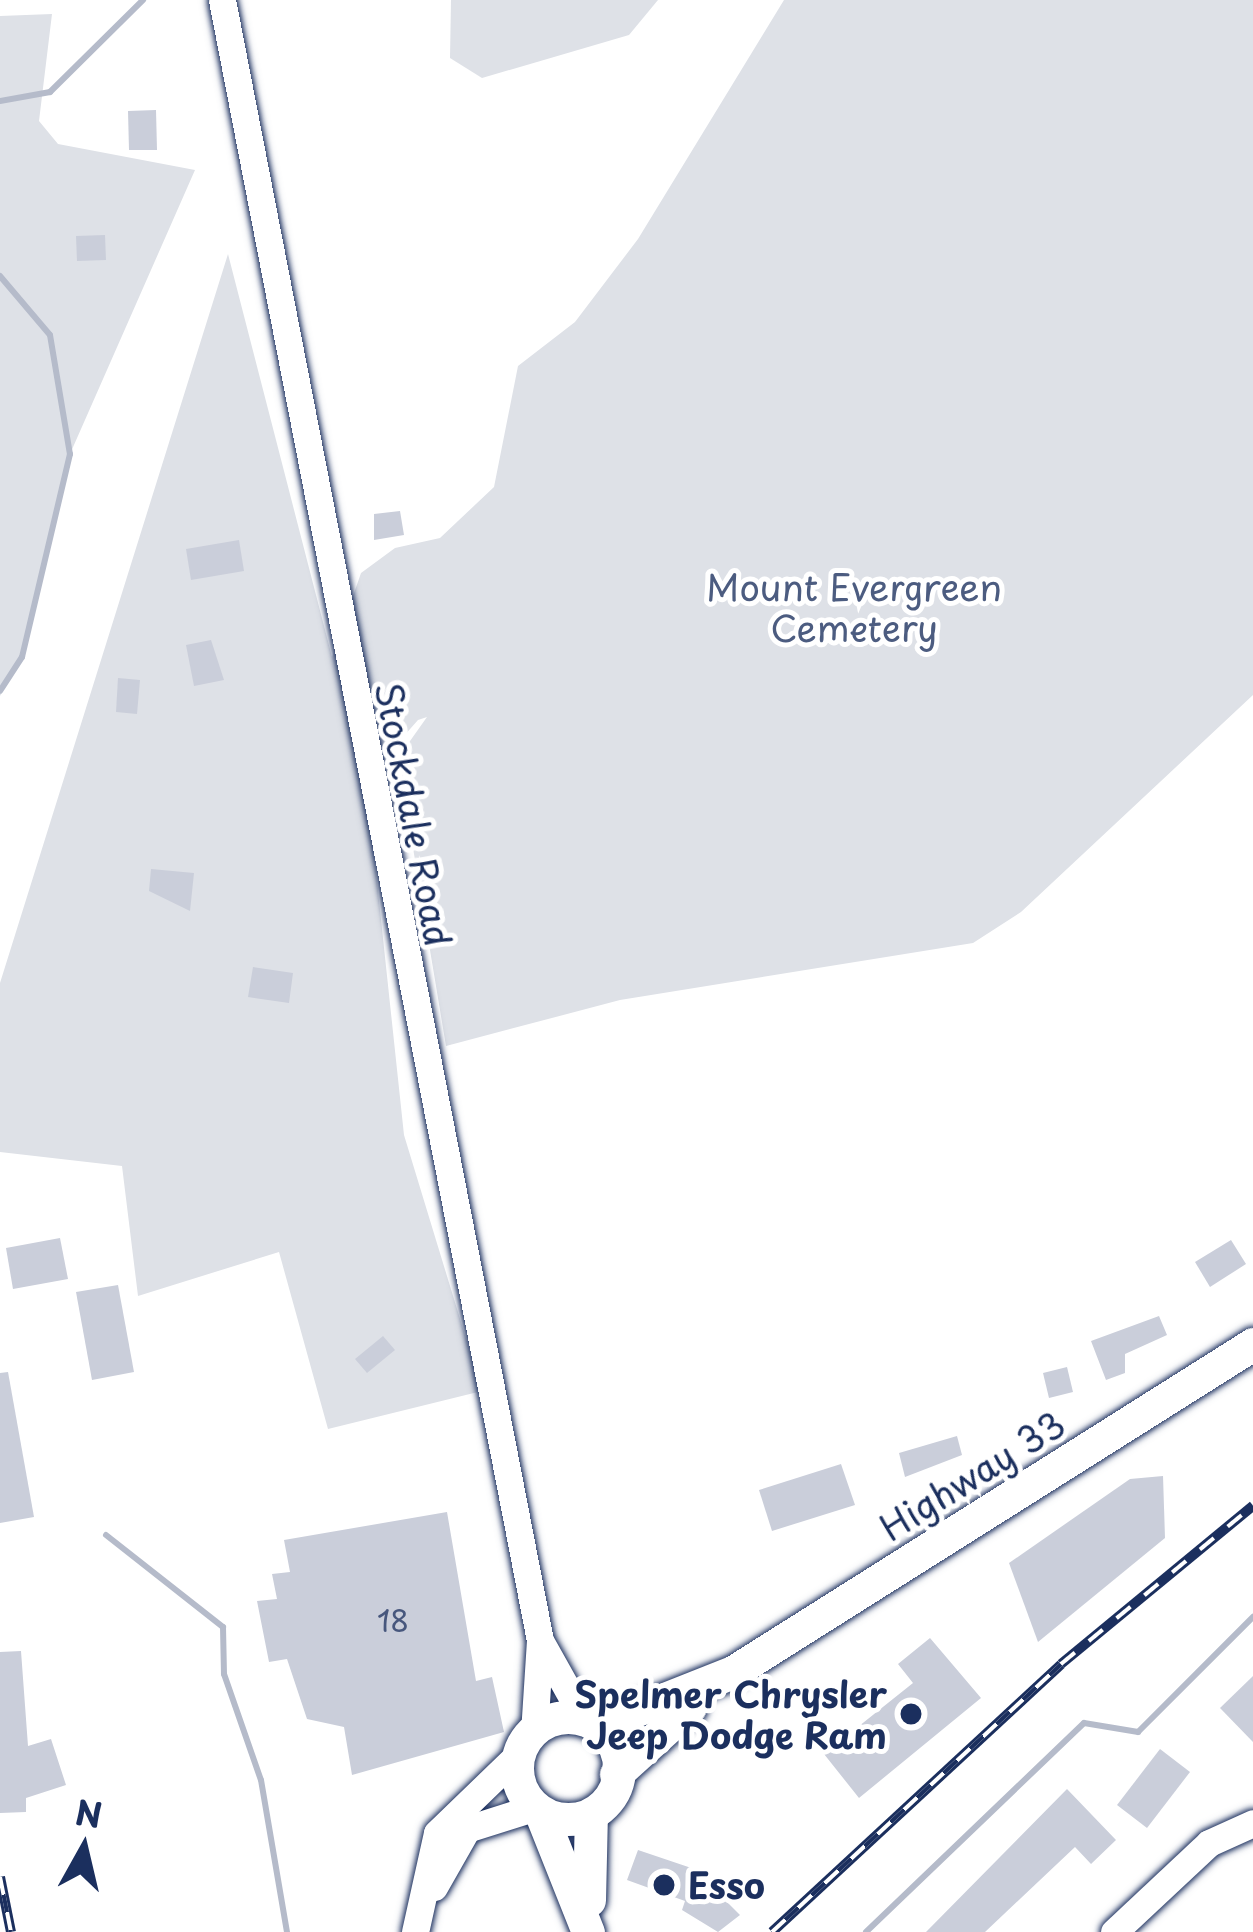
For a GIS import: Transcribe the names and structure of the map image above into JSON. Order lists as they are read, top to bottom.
{
  "streets": {
    "main road": ["Highway 33"],
    "street": ["Stockdale Road"]
  },
  "crossings": [
    ["Stockdale Road", "Highway 33"]
  ],
  "parks": ["Mount Evergreen Cemetery"],
  "places": ["Spelmer Chrysler Jeep Dodge Ram", "Esso"],
  "house_numbers": ["18"],
  "north": "top"
}
